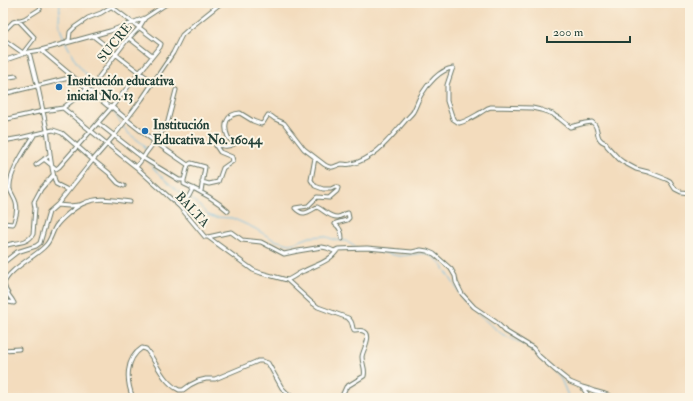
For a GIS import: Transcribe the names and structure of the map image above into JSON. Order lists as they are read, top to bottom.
{
  "streets": {
    "street": ["SUCRE", "BALTA"]
  },
  "places": ["Institución educativa inicial No. 13", "Institución Educativa No. 16044"],
  "scale_bar": "200 m"
}
